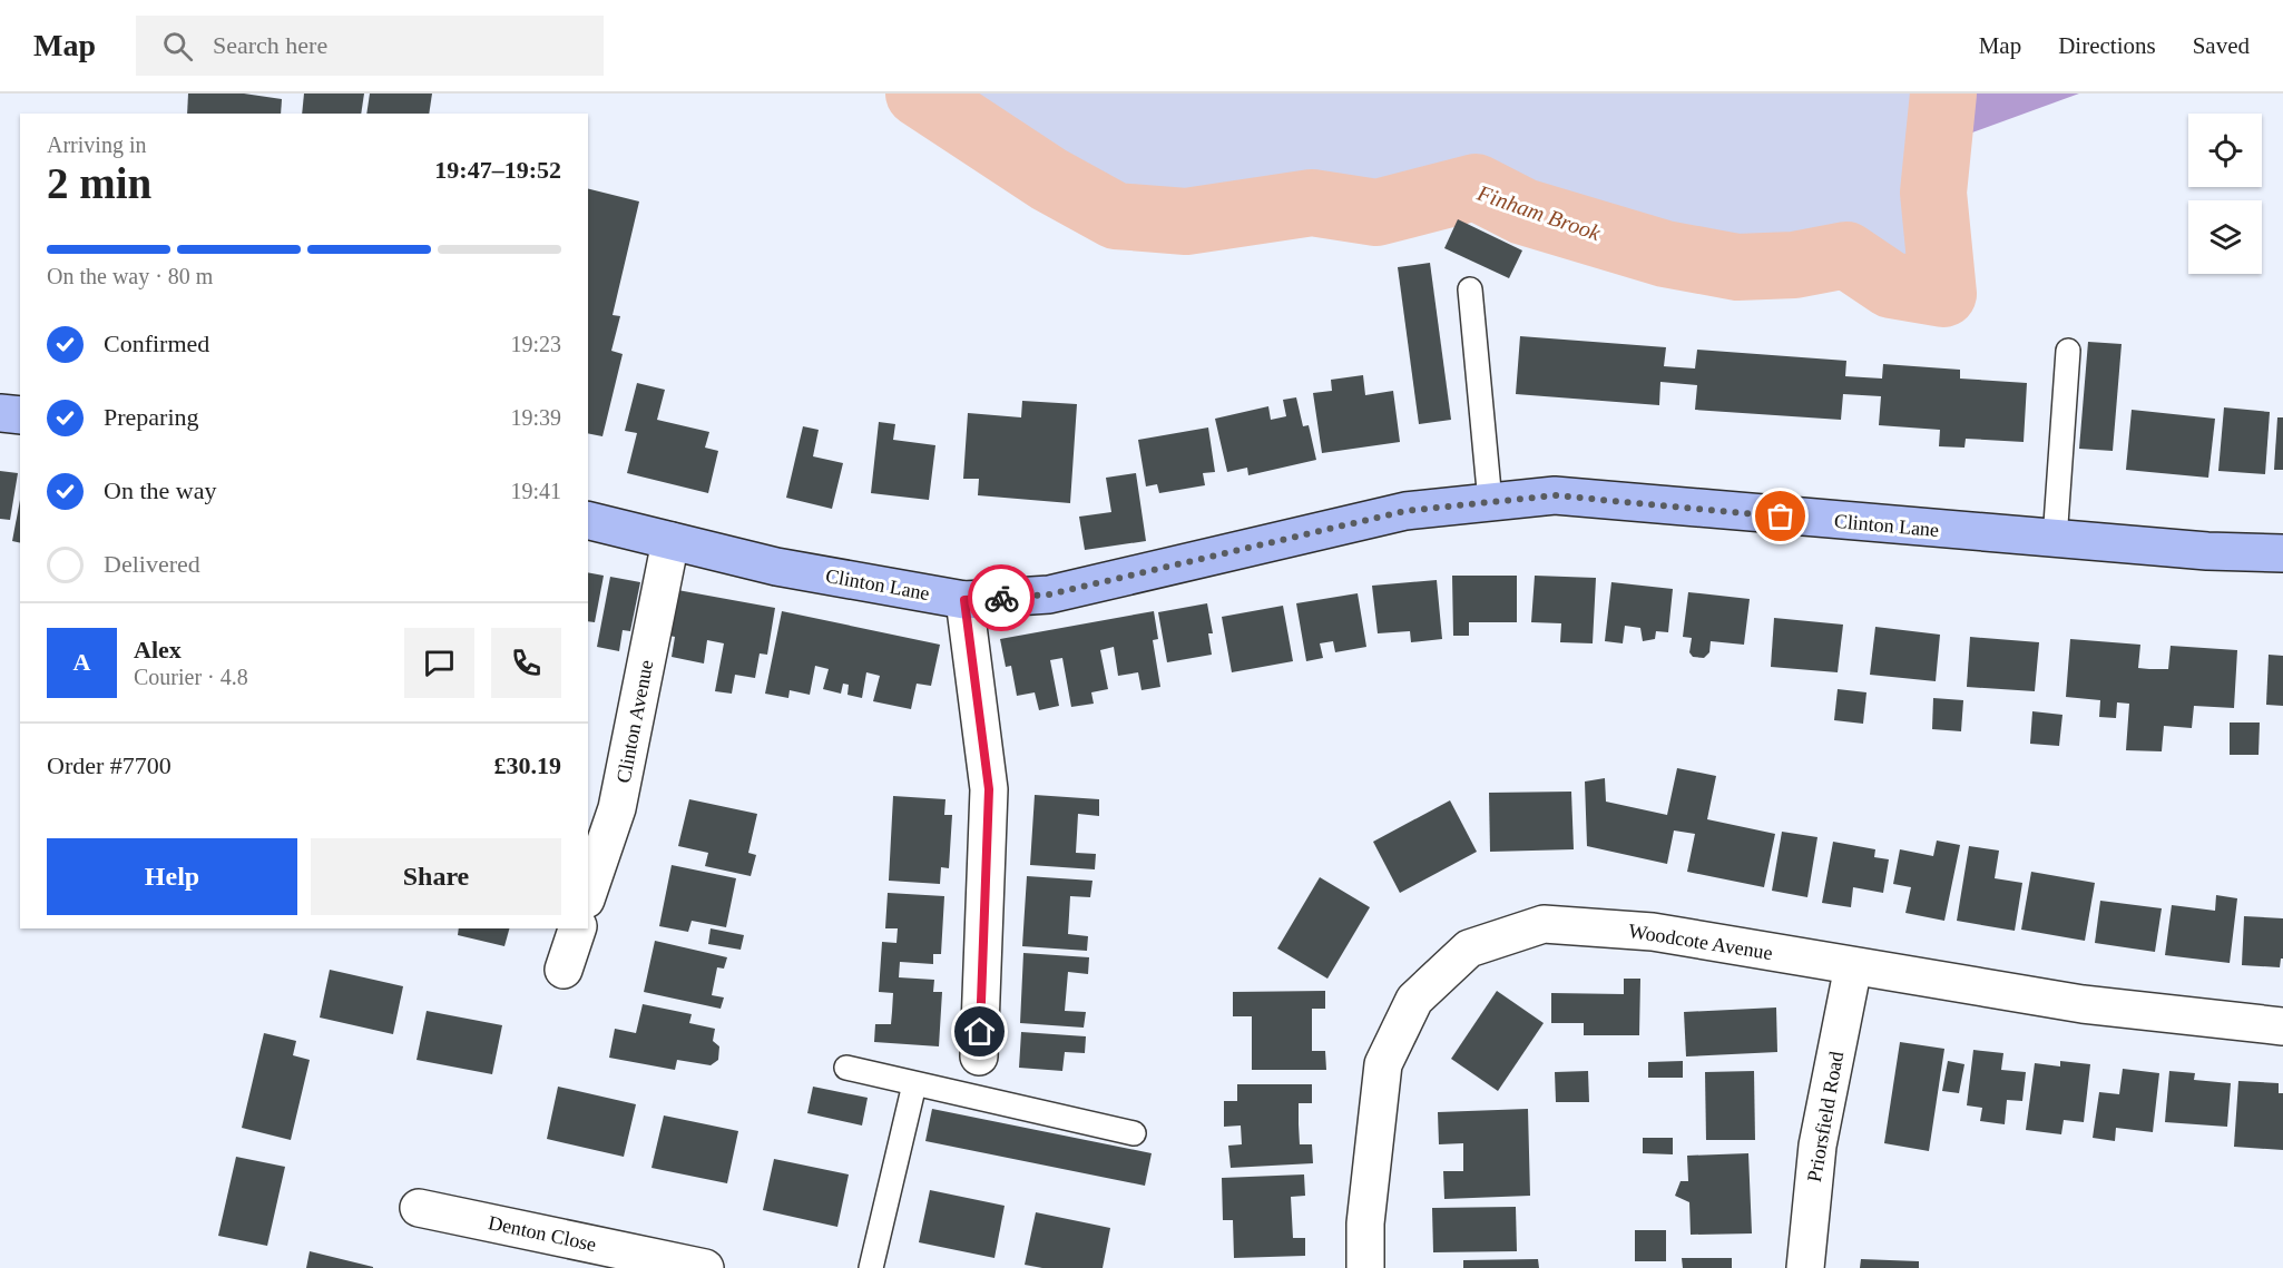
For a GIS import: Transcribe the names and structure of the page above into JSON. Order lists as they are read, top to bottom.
{
  "streets": {
    "main road": ["Clinton Lane"],
    "street": [
      "Clinton Avenue",
      "Woodcote Avenue",
      "Priorsfield Road",
      "Denton Close"
    ]
  },
  "crossings": [
    ["Clinton Lane", "Clinton Avenue"],
    ["Woodcote Avenue", "Priorsfield Road"]
  ],
  "water": ["Finham Brook"],
  "page": {
    "header": "Map",
    "search": "Search here",
    "nav": ["Map", "Directions", "Saved"],
    "heading": ["2 min", "Arriving in", "19:47–19:52"],
    "panel": [
      "Alex",
      "Courier · 4.8",
      "Order #7700",
      "£30.19"
    ],
    "bar": "On the way · 80 m",
    "list": [
      ["Confirmed", "19:23"],
      ["Preparing", "19:39"],
      ["On the way", "19:41"],
      "Delivered"
    ],
    "round": "A",
    "buttons": ["Help", "Share"]
  }
}
